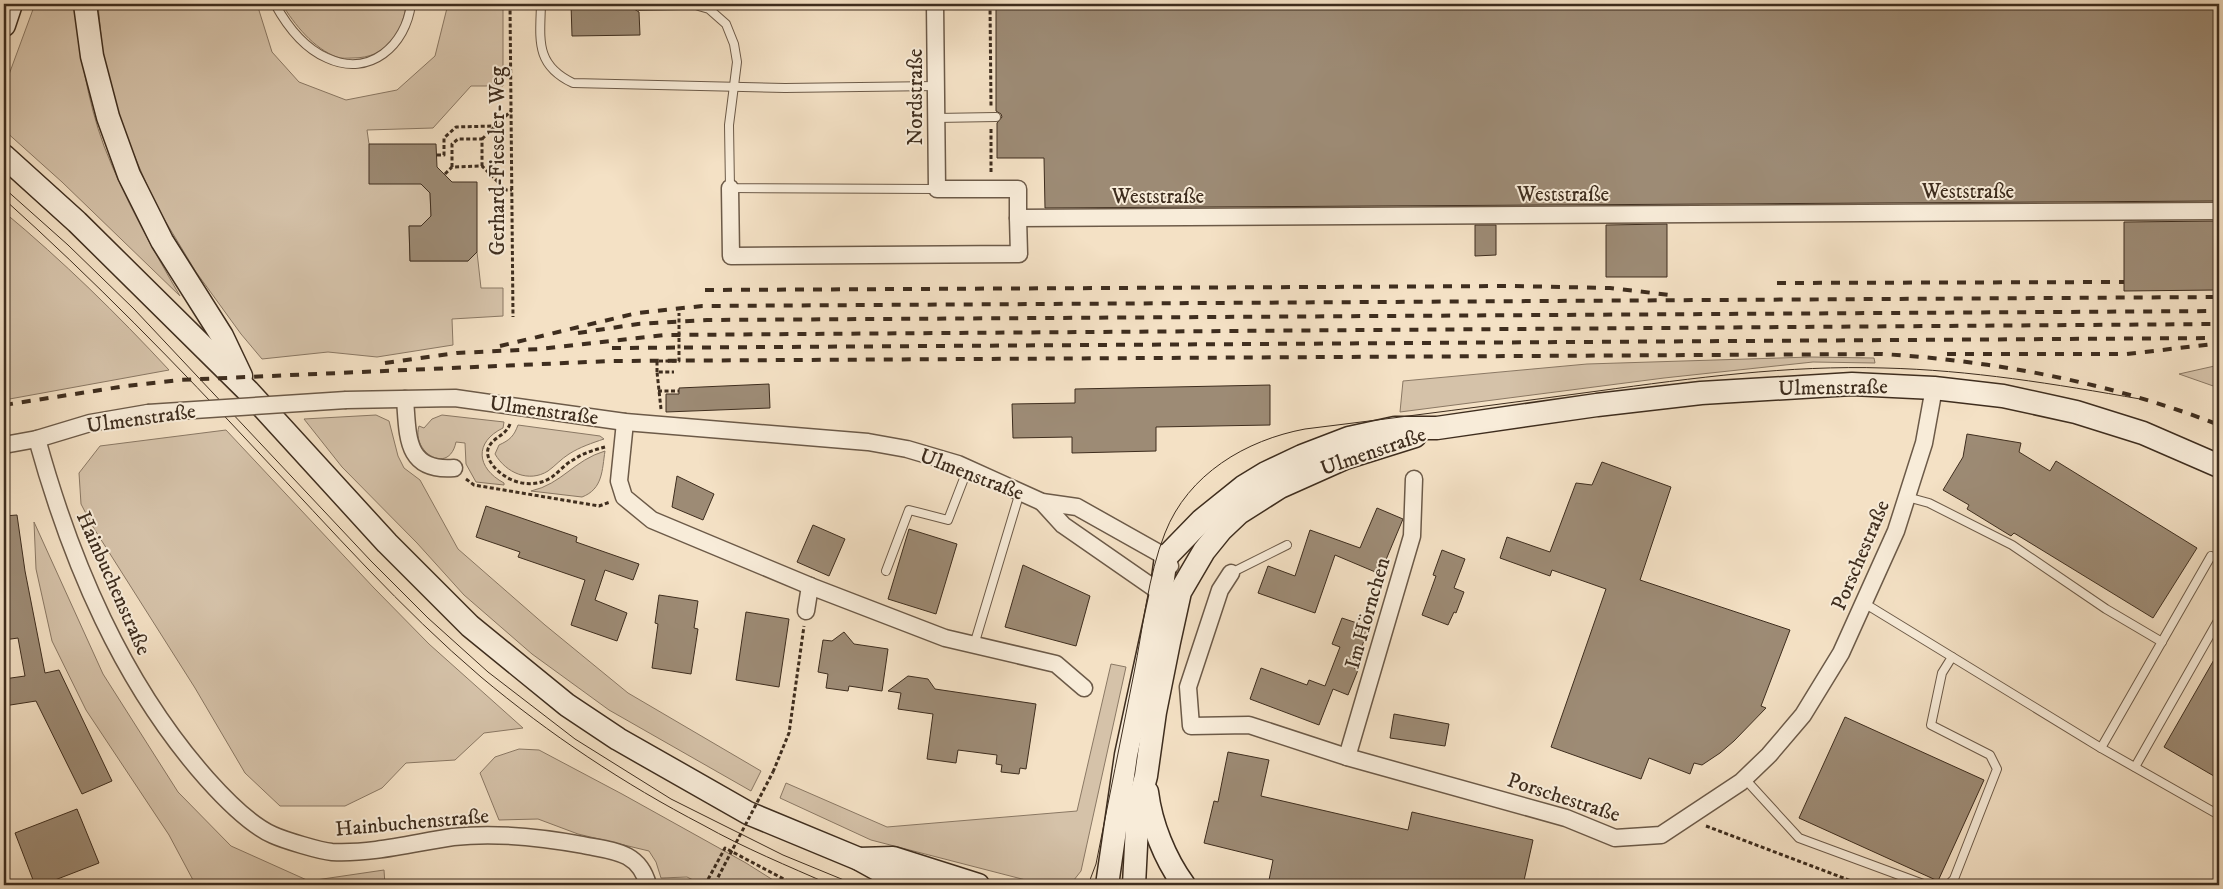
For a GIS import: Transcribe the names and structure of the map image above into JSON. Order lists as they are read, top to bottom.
{
  "streets": {
    "main road": ["Ulmenstraße"],
    "street": [
      "Nordstraße",
      "Weststraße",
      "Porschestraße",
      "Hainbuchenstraße",
      "Im Hörnchen"
    ],
    "path": ["Gerhard-Fieseler-Weg"]
  },
  "crossings": [
    ["Ulmenstraße", "Porschestraße"],
    ["Ulmenstraße", "Hainbuchenstraße"],
    ["Porschestraße", "Im Hörnchen"]
  ]
}
